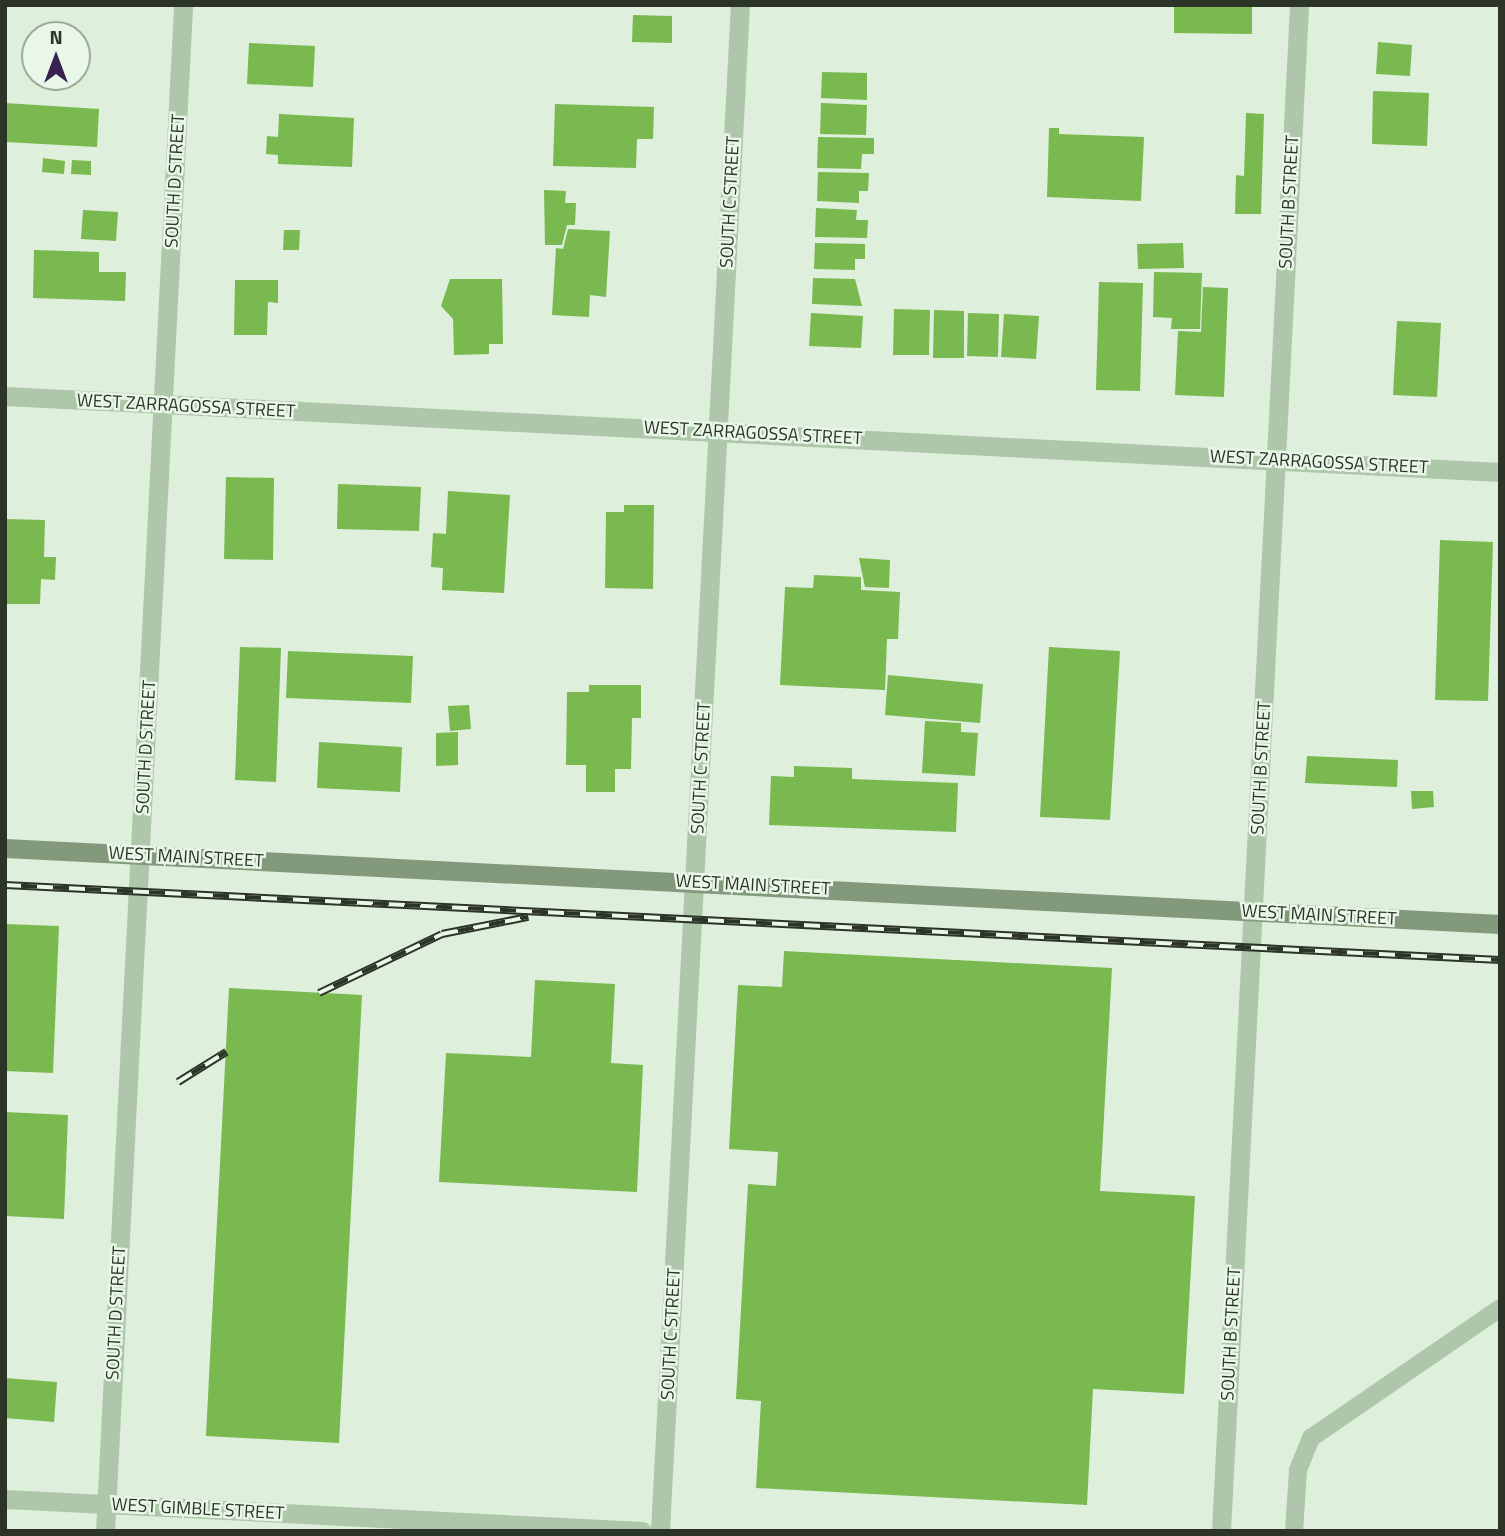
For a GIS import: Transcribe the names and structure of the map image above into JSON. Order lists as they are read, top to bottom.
{
  "streets": {
    "main road": ["WEST MAIN STREET"],
    "street": [
      "SOUTH D STREET",
      "SOUTH C STREET",
      "SOUTH B STREET",
      "WEST ZARRAGOSSA STREET",
      "WEST GIMBLE STREET"
    ]
  },
  "crossings": [
    ["SOUTH D STREET", "WEST ZARRAGOSSA STREET"],
    ["SOUTH D STREET", "WEST MAIN STREET"],
    ["SOUTH D STREET", "WEST GIMBLE STREET"],
    ["SOUTH C STREET", "WEST ZARRAGOSSA STREET"],
    ["SOUTH C STREET", "WEST MAIN STREET"],
    ["SOUTH B STREET", "WEST ZARRAGOSSA STREET"],
    ["SOUTH B STREET", "WEST MAIN STREET"]
  ],
  "north": "top"
}
